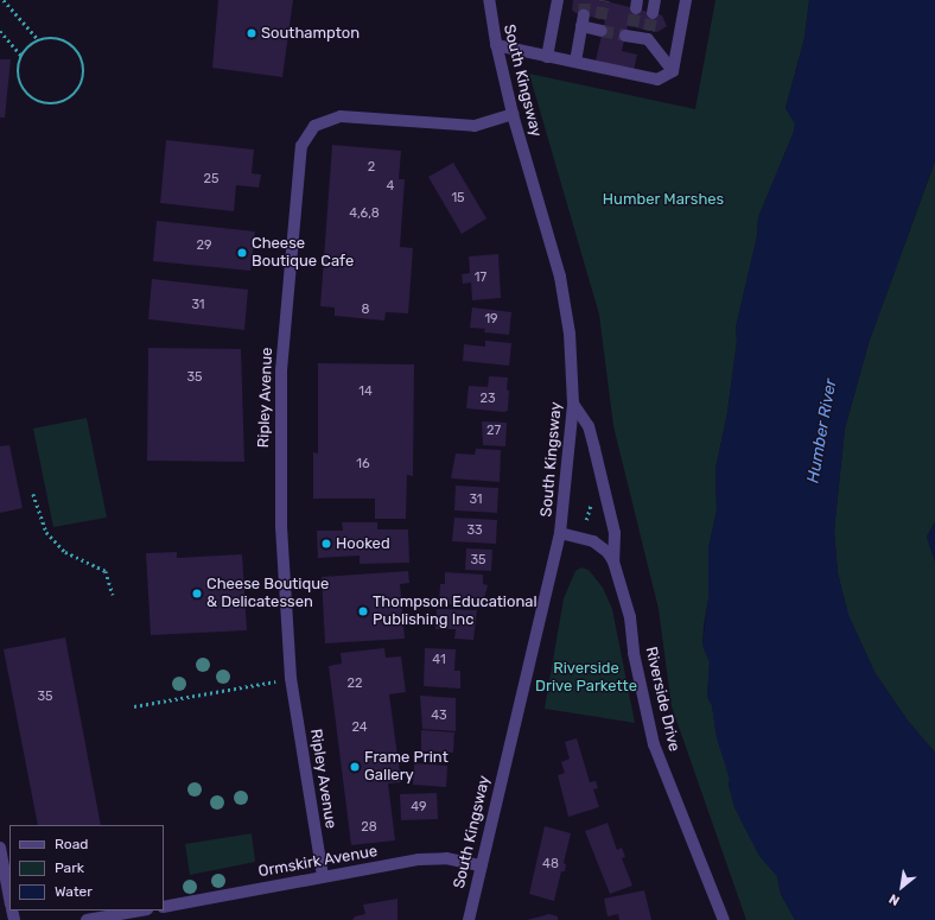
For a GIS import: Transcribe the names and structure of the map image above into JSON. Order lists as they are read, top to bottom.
{
  "streets": {
    "street": [
      "South Kingsway",
      "Ripley Avenue",
      "Riverside Drive",
      "Ormskirk Avenue"
    ]
  },
  "crossings": [
    ["South Kingsway", "Ripley Avenue"],
    ["South Kingsway", "Riverside Drive"],
    ["South Kingsway", "Ormskirk Avenue"],
    ["Ripley Avenue", "Ormskirk Avenue"]
  ],
  "water": ["Humber River"],
  "parks": ["Humber Marshes", "Riverside Drive Parkette"],
  "places": [
    "Southampton",
    "Cheese Boutique Cafe",
    "Hooked",
    "Cheese Boutique & Delicatessen",
    "Thompson Educational Publishing Inc",
    "Frame Print Gallery"
  ],
  "house_numbers": [
    "2",
    "25",
    "4",
    "15",
    "4,6,8",
    "29",
    "17",
    "31",
    "8",
    "19",
    "35",
    "14",
    "23",
    "27",
    "16",
    "31",
    "33",
    "35",
    "41",
    "22",
    "35",
    "43",
    "24",
    "49",
    "28",
    "48"
  ],
  "legend": ["Road", "Park", "Water"],
  "north": "bottom left"
}
